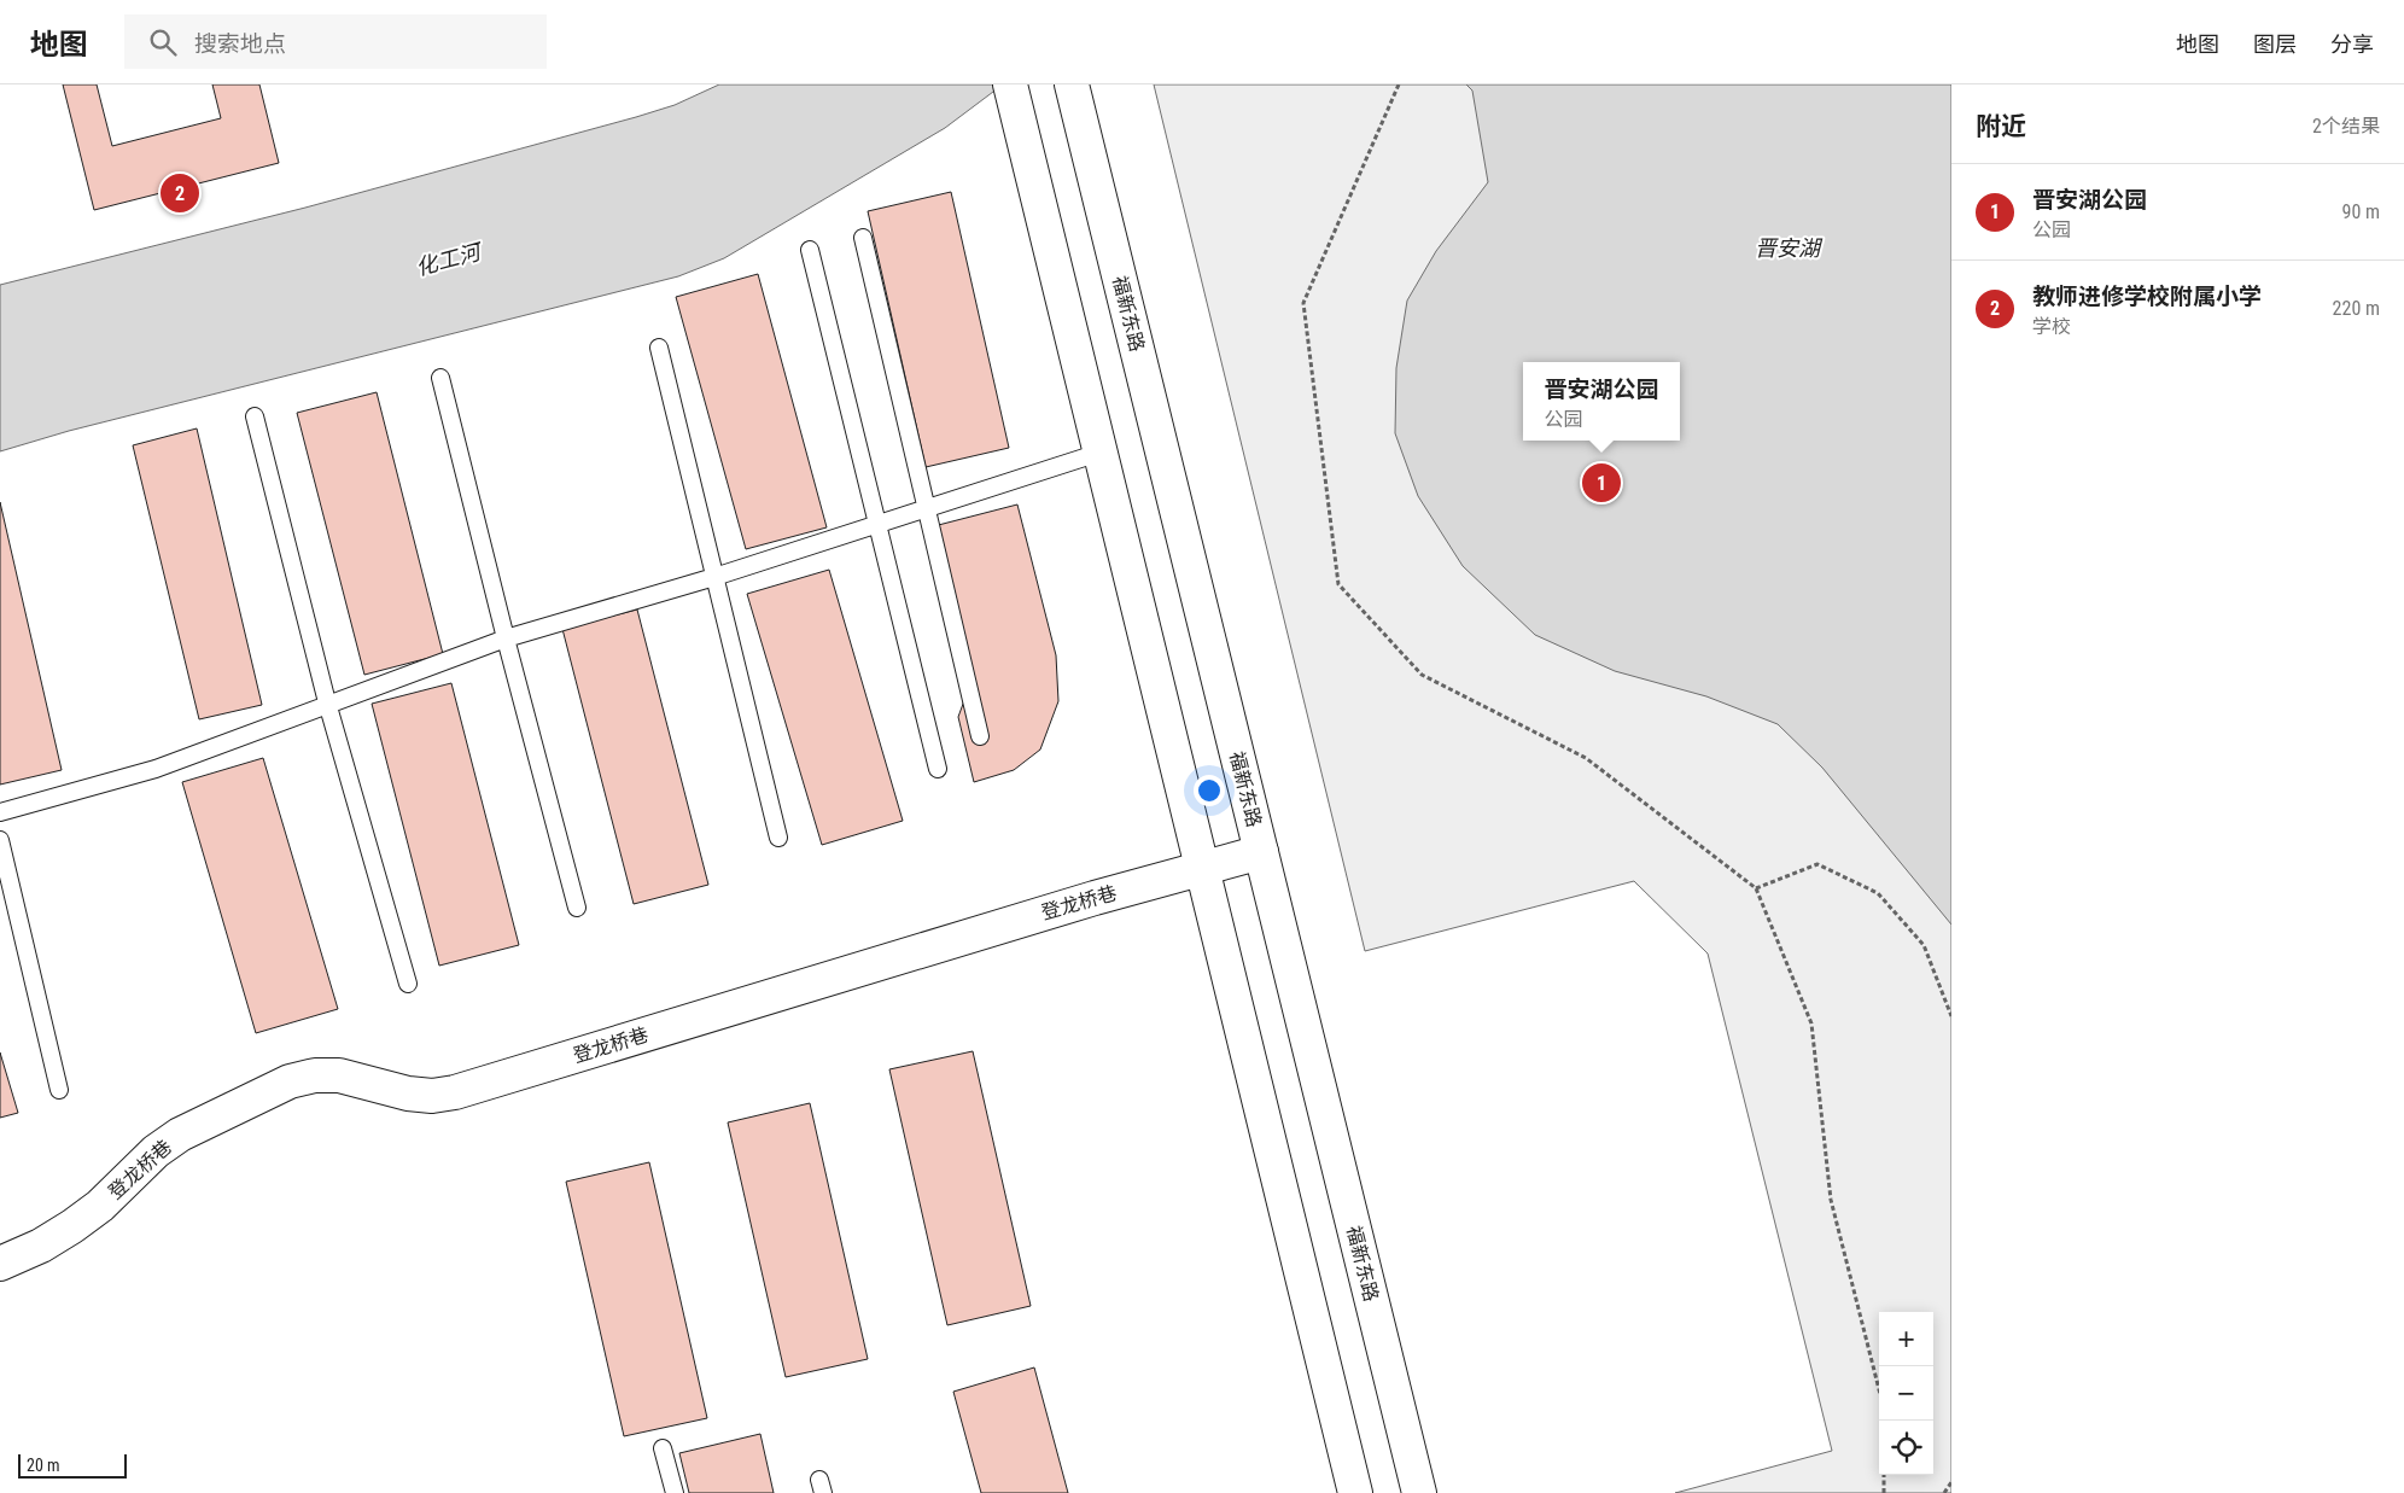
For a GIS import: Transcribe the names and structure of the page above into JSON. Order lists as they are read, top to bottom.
{
  "streets": {
    "main road": ["福新东路", "登龙桥巷"]
  },
  "crossings": [
    ["福新东路", "登龙桥巷"]
  ],
  "water": ["晋安湖", "化工河"],
  "scale_bar": "20 m",
  "page": {
    "header": "地图",
    "search": "搜索地点",
    "nav": ["地图", "图层", "分享"],
    "heading": ["附近", "2个结果"],
    "list": [
      {
        "mark": "1",
        "name": "晋安湖公园",
        "note": "公园",
        "value": "90 m"
      },
      {
        "mark": "2",
        "name": "教师进修学校附属小学",
        "note": "学校",
        "value": "220 m"
      }
    ],
    "pins": ["2", "1"],
    "popup": ["晋安湖公园", "公园"],
    "map_buttons": ["+", "−"],
    "scale": "20 m"
  }
}
